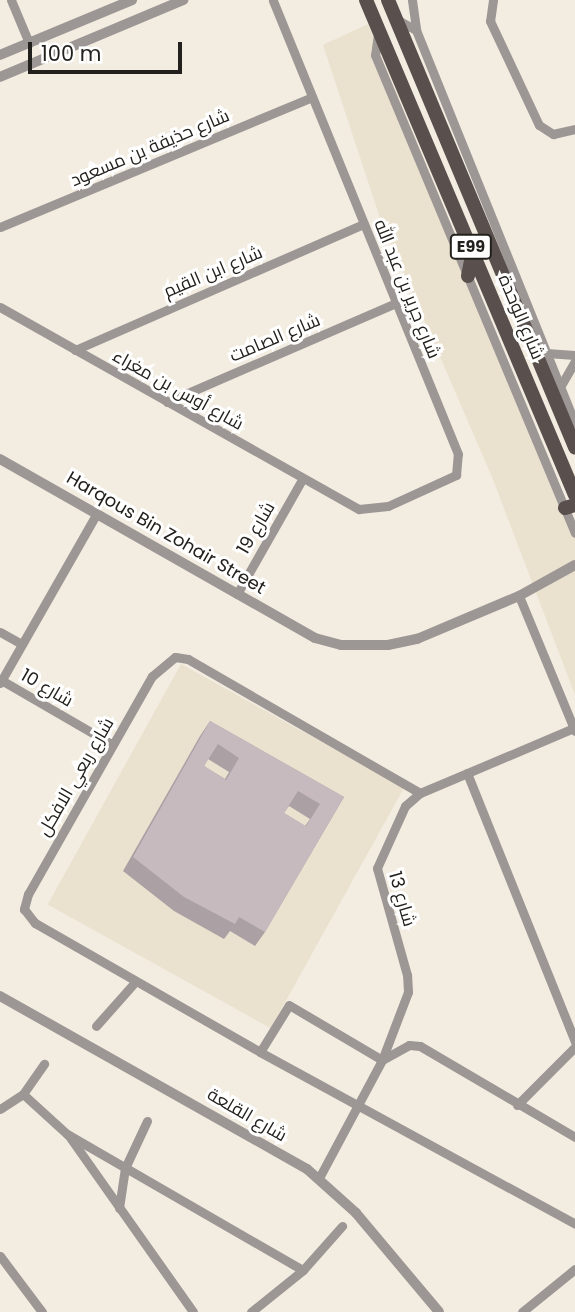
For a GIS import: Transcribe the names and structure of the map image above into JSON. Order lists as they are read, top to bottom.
{
  "streets": {
    "main road": ["E99", "شارع الوحدة"],
    "street": [
      "شارع حذيفة بن مسعود",
      "شارع ابن القيم",
      "شارع جرير بن عبد الله",
      "شارع الصامت",
      "شارع أوس بن مغراء",
      "شارع 19",
      "Harqous Bin Zohair Street",
      "شارع 10",
      "شارع ربعي الافكل",
      "شارع 13",
      "شارع القلعة"
    ]
  },
  "crossings": [
    ["شارع حذيفة بن مسعود", "شارع جرير بن عبد الله"],
    ["شارع ابن القيم", "شارع جرير بن عبد الله"],
    ["شارع ابن القيم", "شارع أوس بن مغراء"],
    ["شارع جرير بن عبد الله", "شارع الصامت"],
    ["شارع جرير بن عبد الله", "شارع أوس بن مغراء"],
    ["شارع الصامت", "شارع أوس بن مغراء"],
    ["شارع أوس بن مغراء", "شارع 19"],
    ["شارع 19", "Harqous Bin Zohair Street"],
    ["شارع 10", "شارع ربعي الافكل"],
    ["شارع ربعي الافكل", "شارع 13"],
    ["شارع 13", "شارع القلعة"]
  ],
  "scale_bar": "100 m"
}
